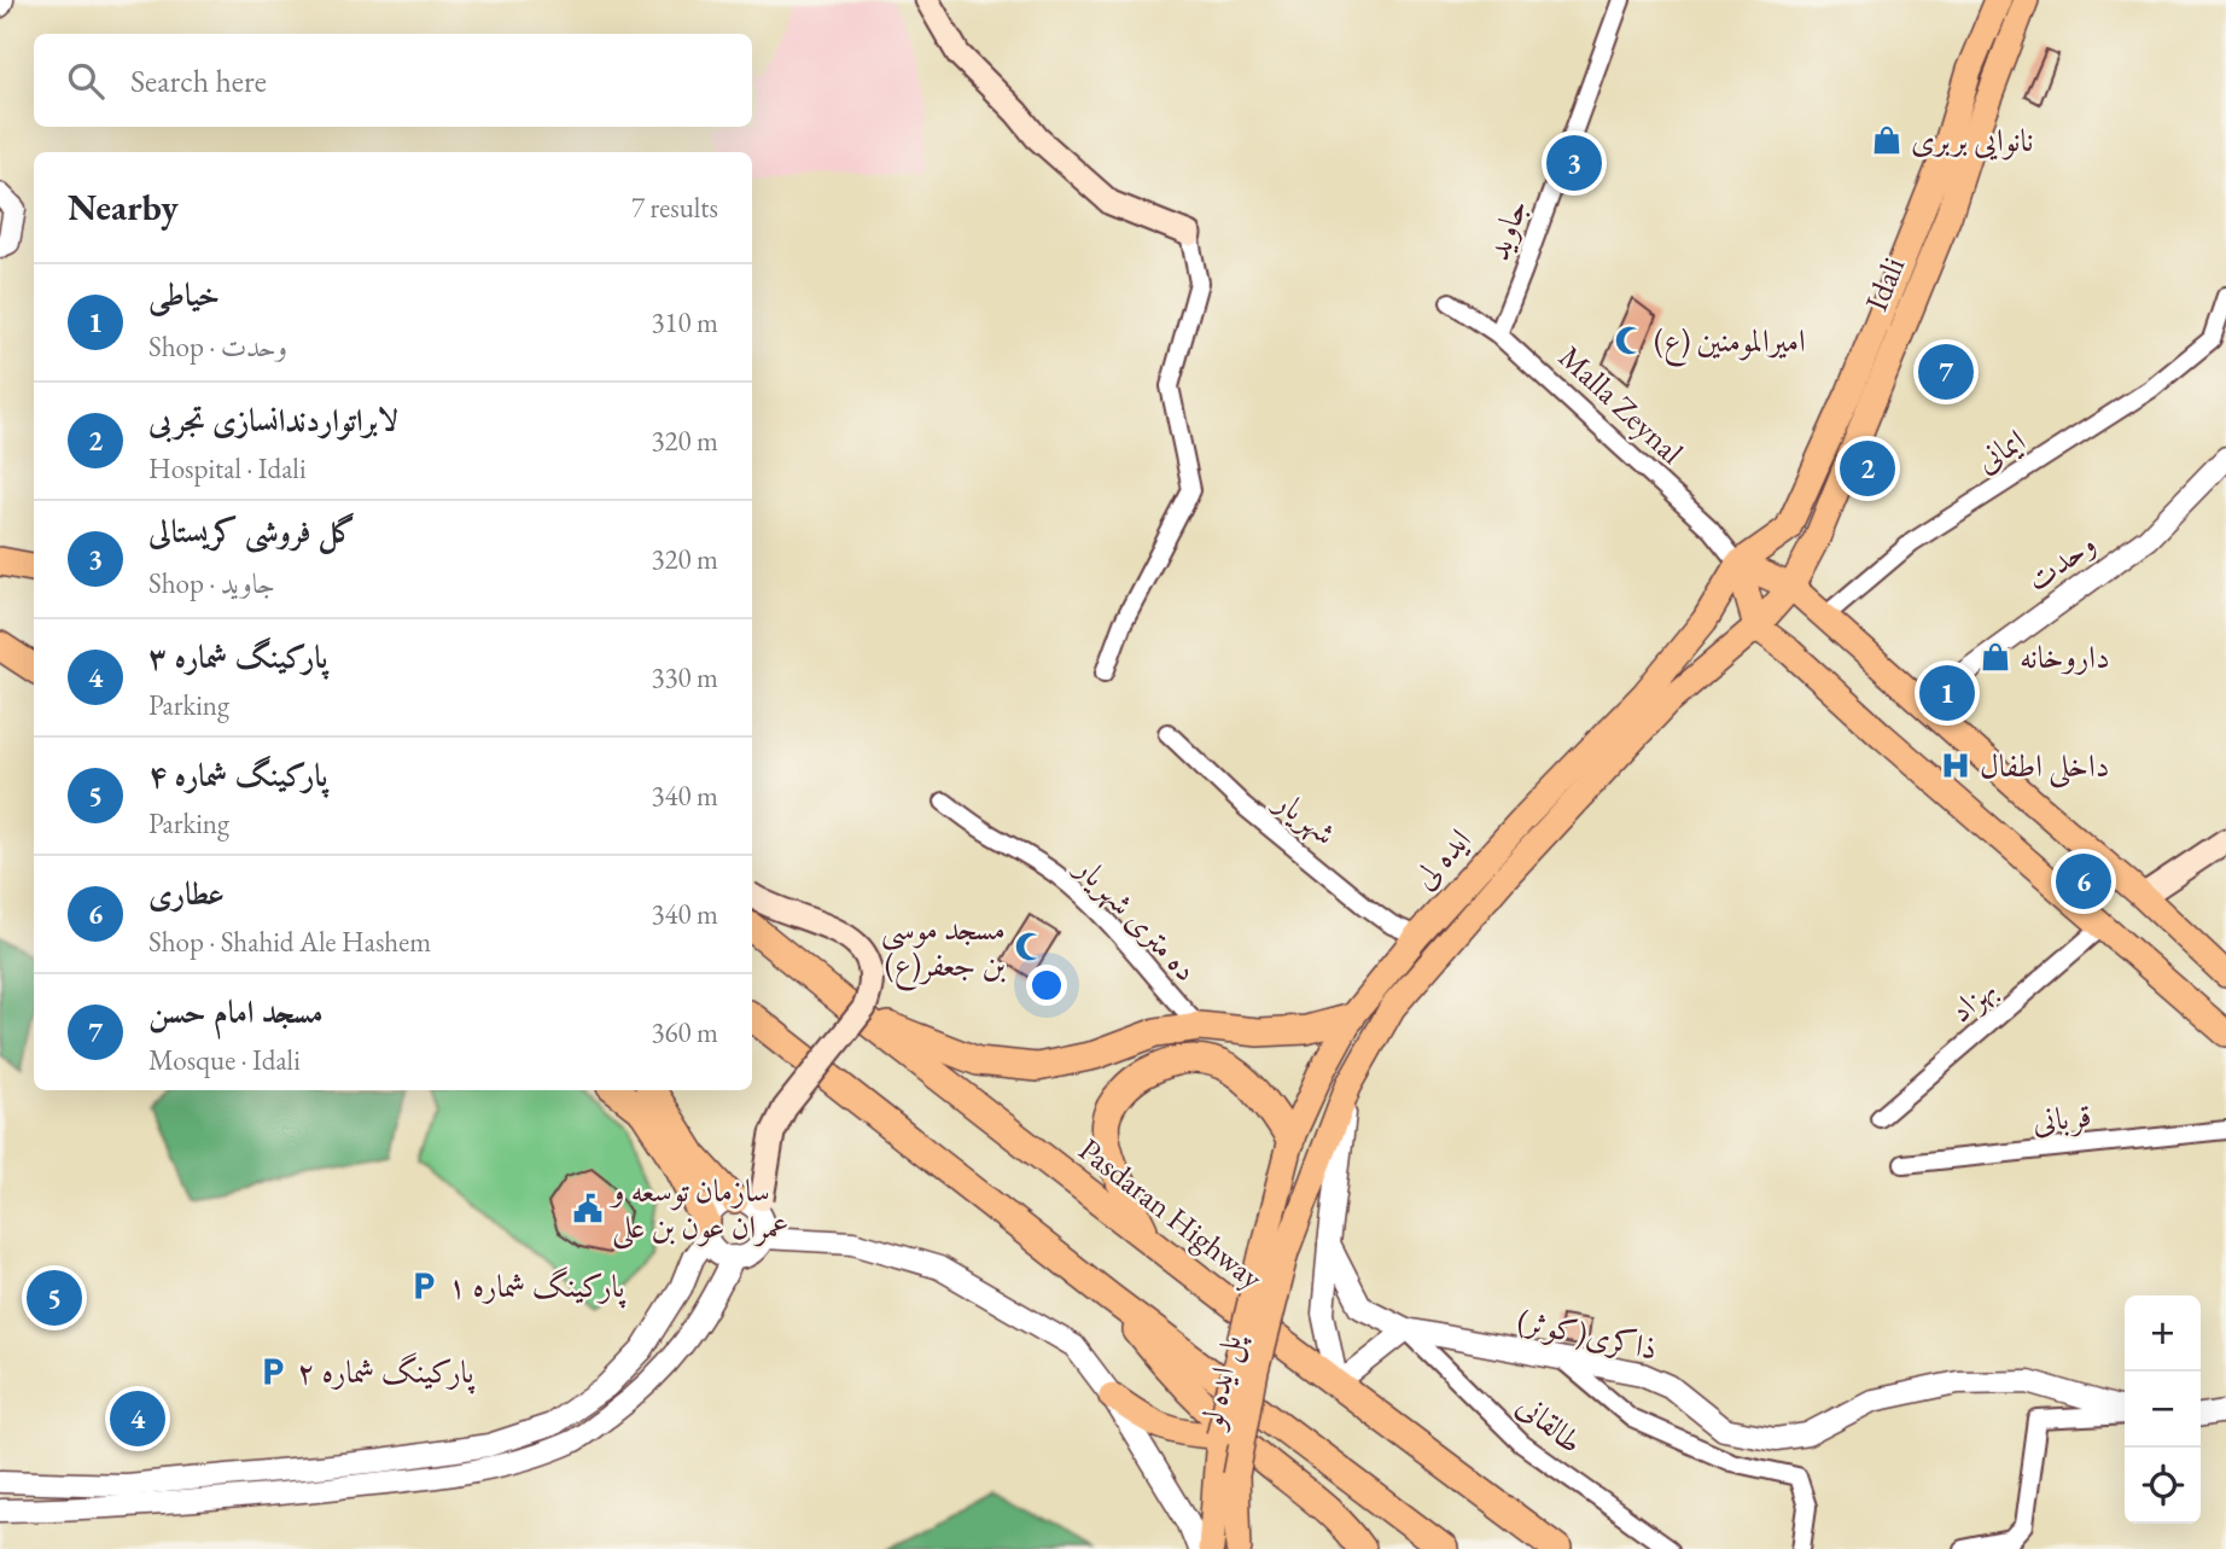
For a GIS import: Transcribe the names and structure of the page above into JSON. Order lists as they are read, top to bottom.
{
  "streets": {
    "highway": ["Pasdaran Highway"],
    "main road": ["Idali", "ایده لی", "پل ایده لو"],
    "street": [
      "جاوید",
      "Malla Zeynal",
      "ایمانی",
      "وحدت",
      "شهریار",
      "ده متری شهریار",
      "بهزاد",
      "قربانی",
      "ذاکری(کوثر)",
      "طالقانی"
    ]
  },
  "crossings": [
    ["جاوید", "Malla Zeynal"],
    ["Idali", "Malla Zeynal"],
    ["Idali", "ایده لی"],
    ["Malla Zeynal", "ایده لی"],
    ["شهریار", "ایده لی"],
    ["ایده لی", "پل ایده لو"],
    ["ذاکری(کوثر)", "طالقانی"]
  ],
  "places": {
    "shop": ["نانوایی بربری", "داروخانه"],
    "mosque": ["امیرالمومنین (ع)", "مسجد موسی بن جعفر(ع)"],
    "hospital": ["داخلی اطفال"],
    "public building": ["سازمان توسعه و عمران عون بن علی"],
    "parking": ["پارکینگ شماره ۱", "پارکینگ شماره ۲"]
  },
  "page": {
    "search": "Search here",
    "pins": [
      "3",
      "7",
      "2",
      "1",
      "6",
      "5",
      "4"
    ],
    "heading": ["Nearby", "7 results"],
    "list": [
      {
        "mark": "1",
        "name": "خیاطی",
        "note": "Shop · وحدت",
        "value": "310 m"
      },
      {
        "mark": "2",
        "name": "لابراتواردندانسازی تجربی",
        "note": "Hospital · Idali",
        "value": "320 m"
      },
      {
        "mark": "3",
        "name": "گل فروشی کریستالی",
        "note": "Shop · جاوید",
        "value": "320 m"
      },
      {
        "mark": "4",
        "name": "پارکینگ شماره ۳",
        "note": "Parking",
        "value": "330 m"
      },
      {
        "mark": "5",
        "name": "پارکینگ شماره ۴",
        "note": "Parking",
        "value": "340 m"
      },
      {
        "mark": "6",
        "name": "عطاری",
        "note": "Shop · Shahid Ale Hashem",
        "value": "340 m"
      },
      {
        "mark": "7",
        "name": "مسجد امام حسن",
        "note": "Mosque · Idali",
        "value": "360 m"
      }
    ],
    "map_buttons": ["+", "−"]
  }
}
